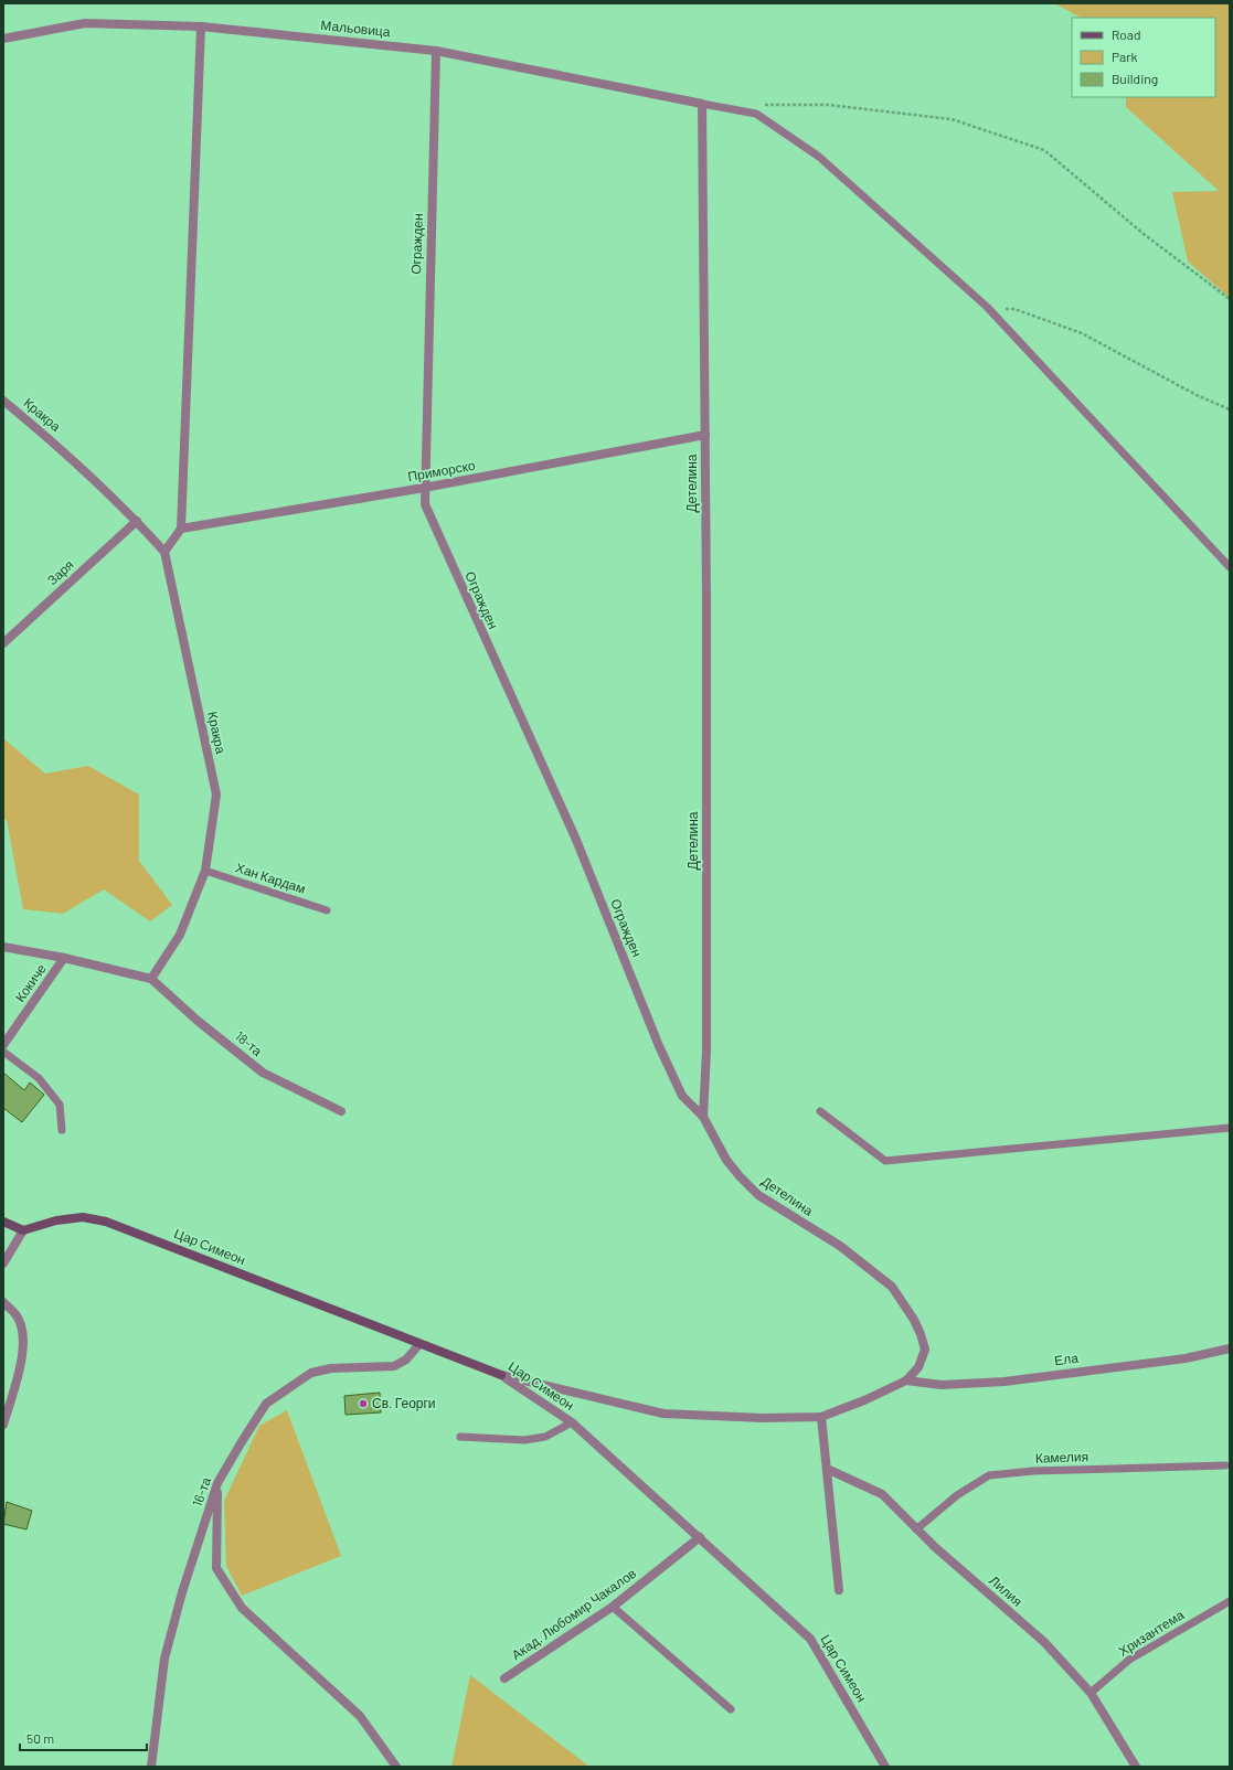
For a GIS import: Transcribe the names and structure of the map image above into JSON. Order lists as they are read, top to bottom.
{
  "streets": {
    "street": [
      "Мальовица",
      "Огражден",
      "Кракра",
      "Приморско",
      "Детелина",
      "Заря",
      "Кокиче",
      "18-та",
      "Цар Симеон",
      "Ела",
      "16-та",
      "Лилия",
      "Акад. Любомир Чакалов"
    ],
    "lane": ["Хан Кардам", "Камелия", "Хризантема"]
  },
  "crossings": [
    ["Мальовица", "Огражден"],
    ["Мальовица", "Детелина"],
    ["Огражден", "Приморско"],
    ["Огражден", "Детелина"],
    ["Кракра", "Заря"],
    ["Кракра", "Хан Кардам"],
    ["Кракра", "18-та"],
    ["Приморско", "Детелина"],
    ["Детелина", "Цар Симеон"],
    ["Детелина", "Ела"],
    ["Цар Симеон", "16-та"],
    ["Цар Симеон", "Акад. Любомир Чакалов"],
    ["Камелия", "Лилия"],
    ["Лилия", "Хризантема"]
  ],
  "places": ["Св. Георги"],
  "legend": ["Road", "Park", "Building"],
  "scale_bar": "50 m"
}
